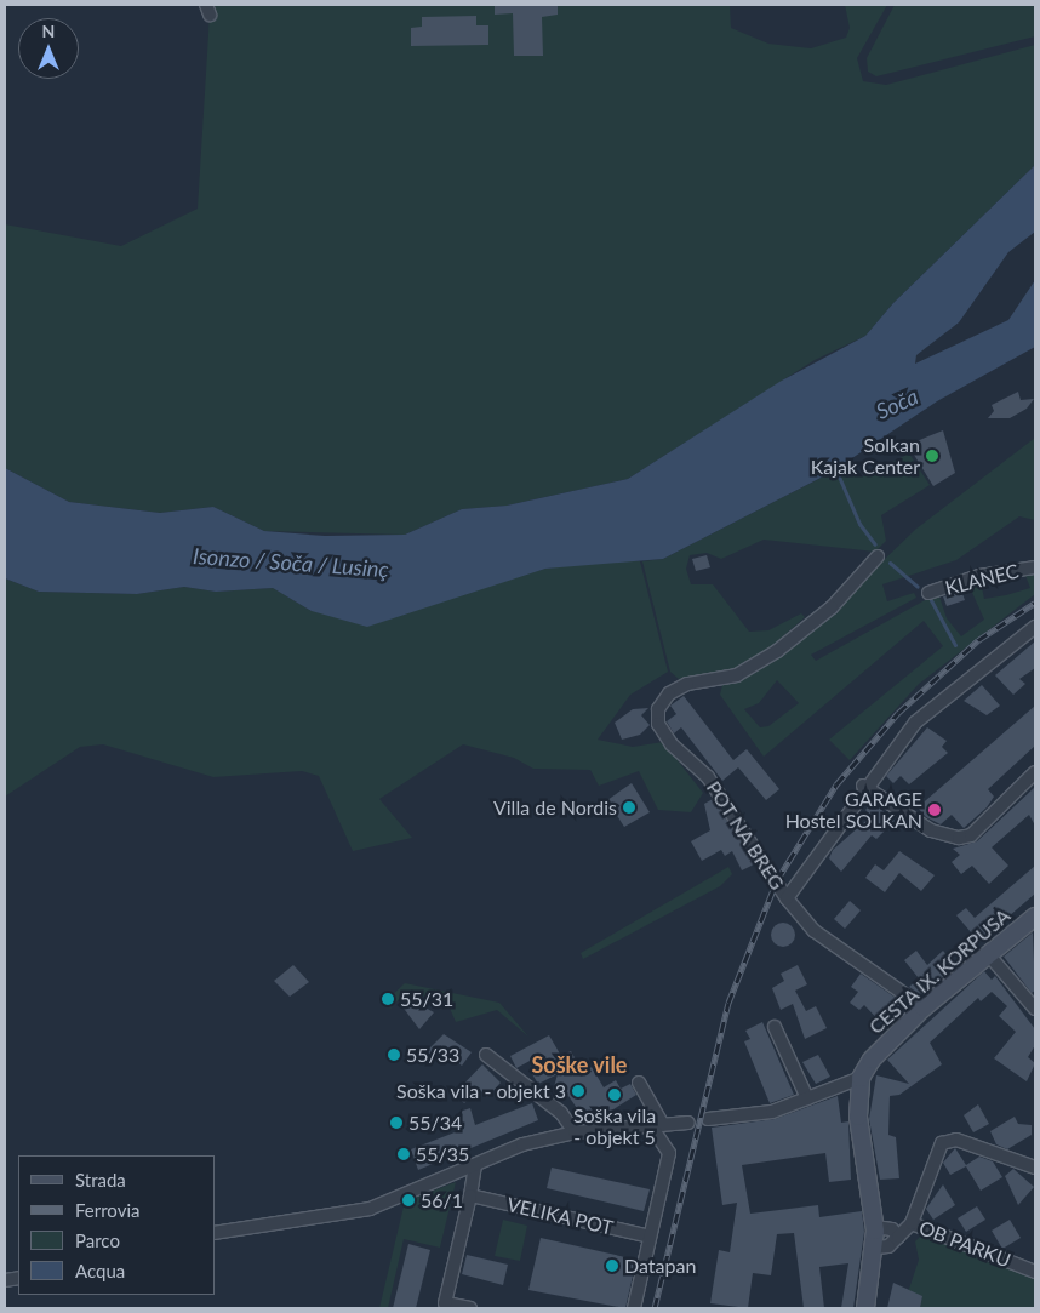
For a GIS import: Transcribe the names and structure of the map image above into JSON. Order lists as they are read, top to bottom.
{
  "streets": {
    "main road": ["CESTA IX. KORPUSA"],
    "street": [
      "KLANEC",
      "POT NA BREG",
      "VELIKA POT",
      "OB PARKU"
    ]
  },
  "crossings": [
    ["POT NA BREG", "CESTA IX. KORPUSA"]
  ],
  "districts": ["Soške vile"],
  "water": ["Soča", "Isonzo / Soča / Lusinç"],
  "places": [
    "Solkan Kajak Center",
    "Villa de Nordis",
    "GARAGE Hostel SOLKAN",
    "55/31",
    "55/33",
    "Soška vila - objekt 3",
    "Soška vila - objekt 5",
    "55/34",
    "55/35",
    "56/1",
    "Datapan"
  ],
  "legend": [
    "Strada",
    "Ferrovia",
    "Parco",
    "Acqua"
  ],
  "north": "top"
}
